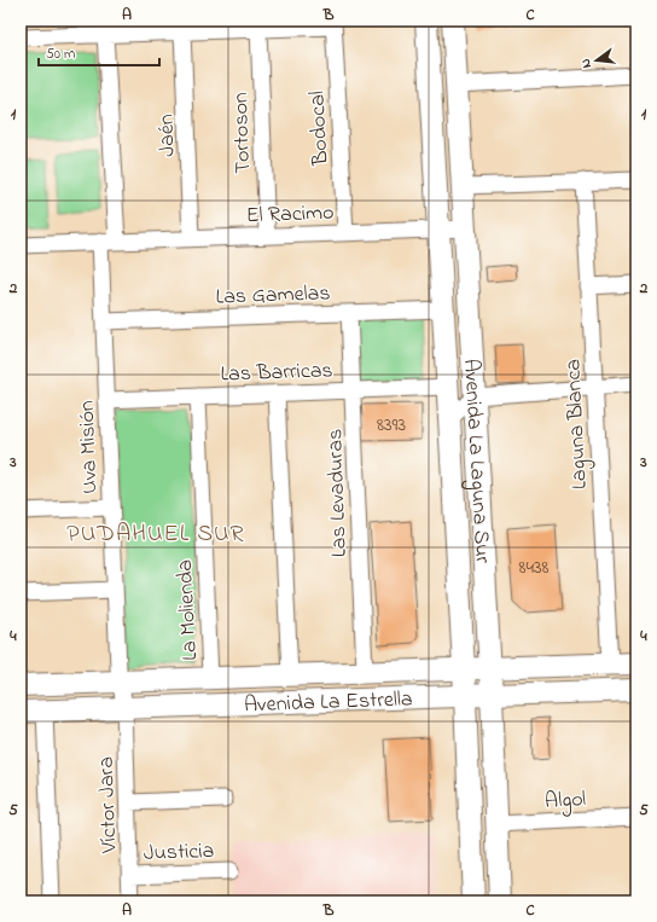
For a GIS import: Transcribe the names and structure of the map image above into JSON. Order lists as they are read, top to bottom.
{
  "streets": {
    "street": [
      "Bodocal",
      "Tortoson",
      "Jaén",
      "El Racimo",
      "Las Gamelas",
      "Las Barricas",
      "Laguna Blanca",
      "Uva Misión",
      "Avenida La Laguna Sur",
      "Las Levaduras",
      "La Molienda",
      "Avenida La Estrella",
      "Algol",
      "Víctor Jara",
      "Justicia"
    ]
  },
  "crossings": [
    ["Bodocal", "El Racimo"],
    ["Tortoson", "El Racimo"],
    ["Jaén", "El Racimo"],
    ["El Racimo", "Uva Misión"],
    ["El Racimo", "Avenida La Laguna Sur"],
    ["Las Gamelas", "Uva Misión"],
    ["Las Gamelas", "Avenida La Laguna Sur"],
    ["Las Gamelas", "Las Levaduras"],
    ["Las Barricas", "Uva Misión"],
    ["Las Barricas", "Avenida La Laguna Sur"],
    ["Las Barricas", "Las Levaduras"],
    ["Las Barricas", "La Molienda"],
    ["Laguna Blanca", "Avenida La Estrella"],
    ["Uva Misión", "Avenida La Estrella"],
    ["Uva Misión", "Víctor Jara"],
    ["Avenida La Laguna Sur", "Avenida La Estrella"],
    ["Avenida La Laguna Sur", "Algol"],
    ["Las Levaduras", "Avenida La Estrella"],
    ["La Molienda", "Avenida La Estrella"],
    ["Avenida La Estrella", "Víctor Jara"],
    ["Víctor Jara", "Justicia"]
  ],
  "districts": ["PUDAHUEL SUR"],
  "house_numbers": ["8393", "8438"],
  "scale_bar": "50 m",
  "north": "left",
  "grid": {
    "columns": ["A", "B", "C"],
    "rows": [
      "1",
      "2",
      "3",
      "4",
      "5"
    ]
  }
}
